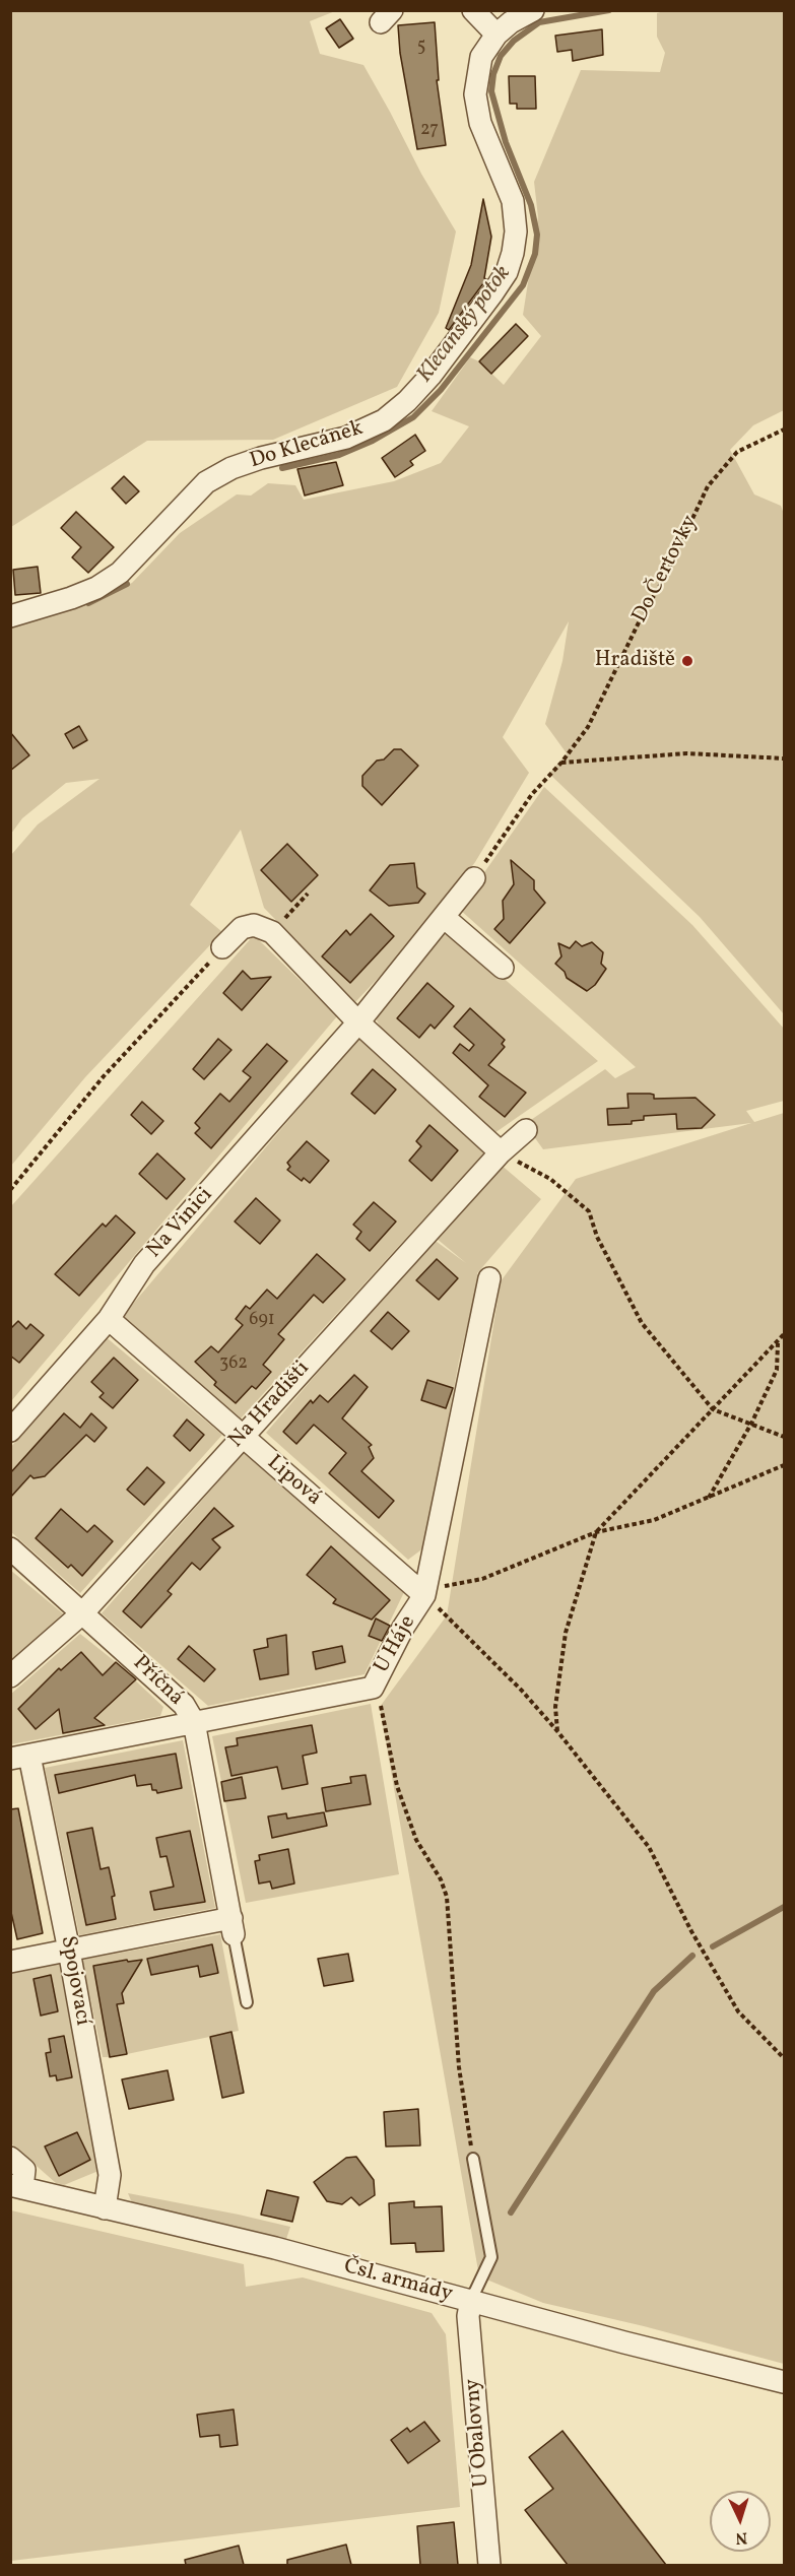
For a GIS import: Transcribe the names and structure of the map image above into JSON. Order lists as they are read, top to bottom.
{
  "streets": {
    "street": [
      "Do Klecánek",
      "Na Vinici",
      "Na Hradišti",
      "Lipová",
      "U Háje",
      "Příčná",
      "Spojovací",
      "Čsl. armády",
      "U Obalovny"
    ],
    "path": ["Do Čertovky"]
  },
  "crossings": [
    ["Na Vinici", "Lipová"],
    ["Na Hradišti", "Lipová"],
    ["Na Hradišti", "Příčná"],
    ["Lipová", "U Háje"],
    ["U Háje", "Příčná"],
    ["U Háje", "Spojovací"],
    ["Spojovací", "Čsl. armády"],
    ["Čsl. armády", "U Obalovny"]
  ],
  "water": ["Klecanský potok"],
  "places": ["Hradiště"],
  "house_numbers": [
    "5",
    "27",
    "691",
    "362"
  ],
  "north": "bottom"
}
